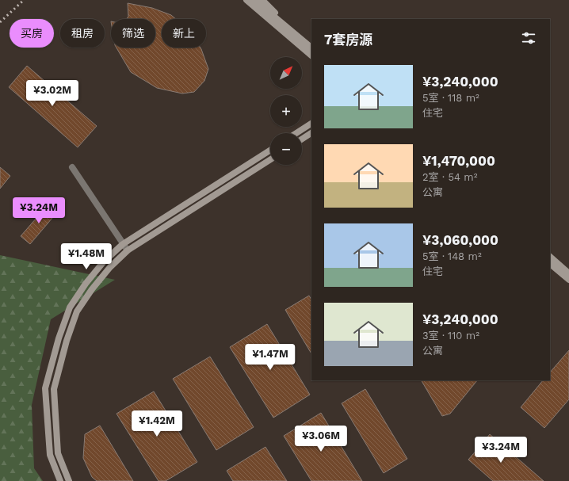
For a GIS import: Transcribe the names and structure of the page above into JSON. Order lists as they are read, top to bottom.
{
  "north": "top right",
  "page": {
    "chip": [
      "买房",
      "租房",
      "筛选",
      "新上"
    ],
    "heading": "7套房源",
    "map_buttons": ["+", "−"],
    "list": [
      {
        "name": "¥3,240,000",
        "note": "5室 · 118 m² · 住宅"
      },
      {
        "name": "¥1,470,000",
        "note": "2室 · 54 m² · 公寓"
      },
      {
        "name": "¥3,060,000",
        "note": "5室 · 148 m² · 住宅"
      },
      {
        "name": "¥3,240,000",
        "note": "3室 · 110 m² · 公寓"
      }
    ],
    "price": [
      "¥3.02M",
      "¥3.24M",
      "¥1.48M",
      "¥1.47M",
      "¥1.42M",
      "¥3.06M",
      "¥3.24M"
    ]
  }
}
